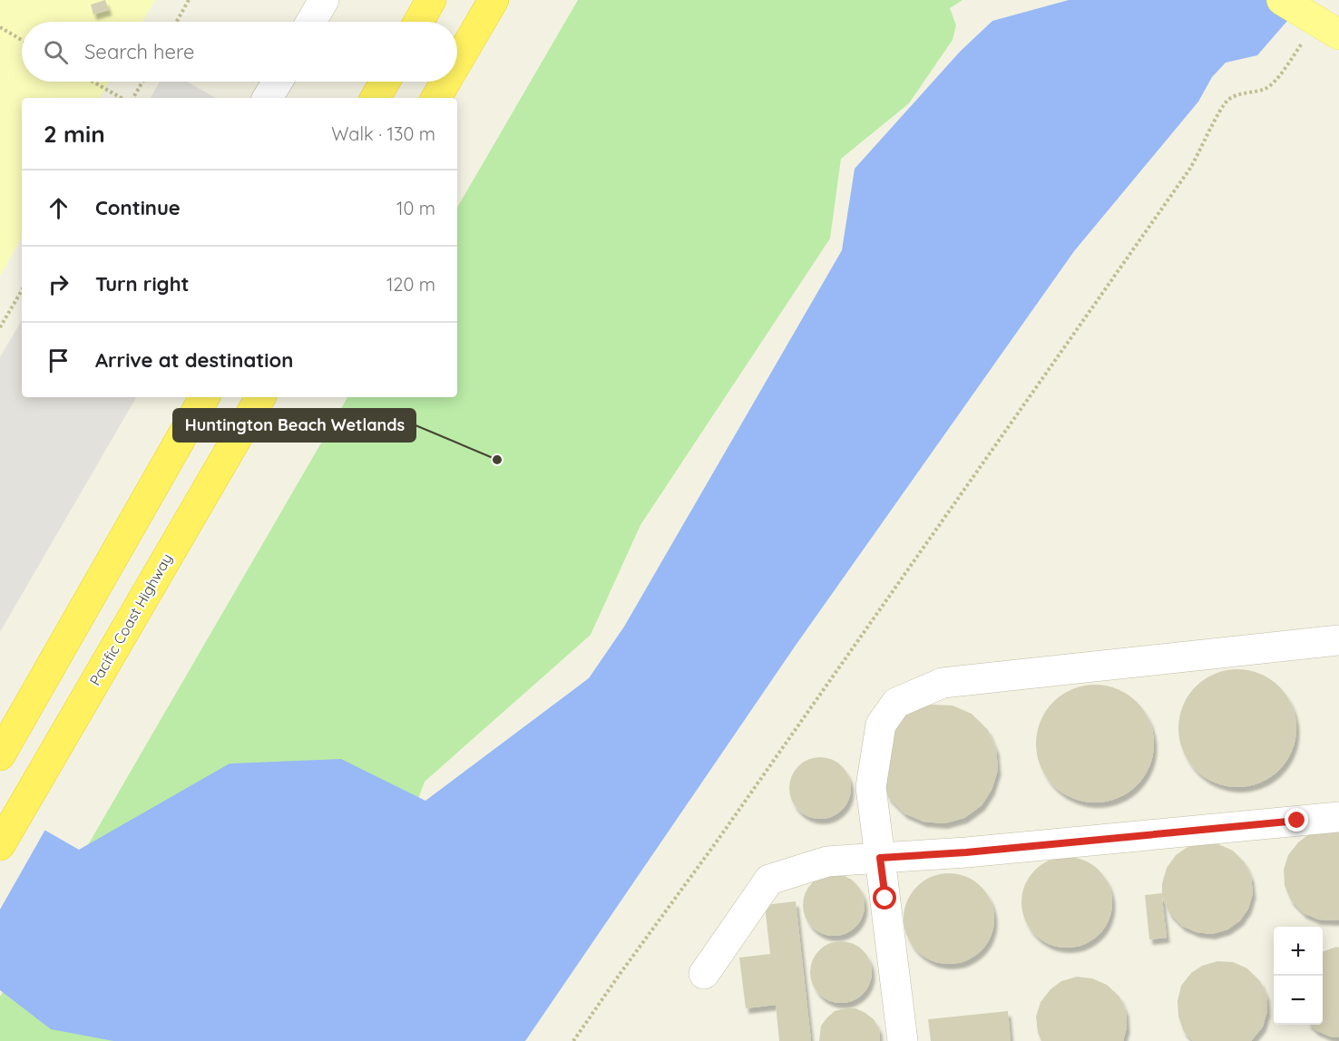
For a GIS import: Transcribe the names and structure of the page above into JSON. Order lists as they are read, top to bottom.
{
  "streets": {
    "highway": ["Pacific Coast Highway"]
  },
  "places": ["Huntington Beach Wetlands"],
  "page": {
    "search": "Search here",
    "heading": ["2 min", "Walk · 130 m"],
    "list": [
      ["Continue", "10 m"],
      ["Turn right", "120 m"],
      "Arrive at destination"
    ],
    "map_buttons": ["+", "−"]
  }
}
